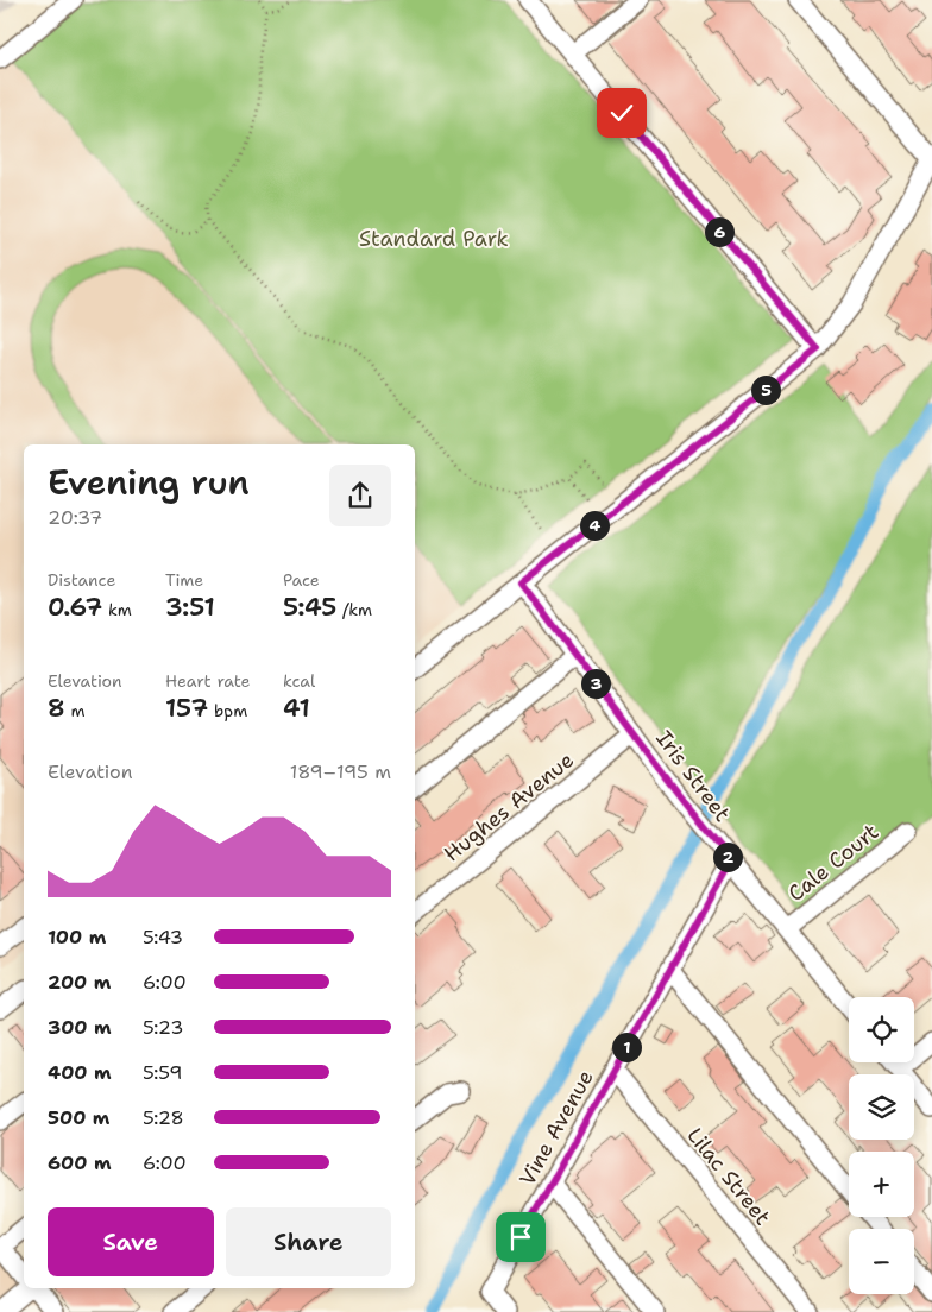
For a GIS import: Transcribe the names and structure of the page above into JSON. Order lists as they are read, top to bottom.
{
  "streets": {
    "street": [
      "Iris Street",
      "Hughes Avenue",
      "Cale Court",
      "Vine Avenue",
      "Lilac Street"
    ]
  },
  "crossings": [
    ["Iris Street", "Hughes Avenue"],
    ["Iris Street", "Cale Court"],
    ["Iris Street", "Vine Avenue"],
    ["Vine Avenue", "Lilac Street"]
  ],
  "parks": ["Standard Park"],
  "page": {
    "pins": [
      "6",
      "5",
      "4",
      "3",
      "2",
      "1"
    ],
    "heading": ["Evening run", "20:37"],
    "stats": [
      ["Distance", "0.67 km"],
      ["Time", "3:51"],
      ["Pace", "5:45 /km"],
      ["Elevation", "8 m"],
      ["Heart rate", "157 bpm"],
      ["kcal", "41"]
    ],
    "chart": ["Elevation", "189–195 m"],
    "list": [
      {
        "name": "100 m",
        "note": "5:43"
      },
      {
        "name": "200 m",
        "note": "6:00"
      },
      {
        "name": "300 m",
        "note": "5:23"
      },
      {
        "name": "400 m",
        "note": "5:59"
      },
      {
        "name": "500 m",
        "note": "5:28"
      },
      {
        "name": "600 m",
        "note": "6:00"
      }
    ],
    "map_buttons": ["+", "−"],
    "buttons": ["Save", "Share"]
  }
}
